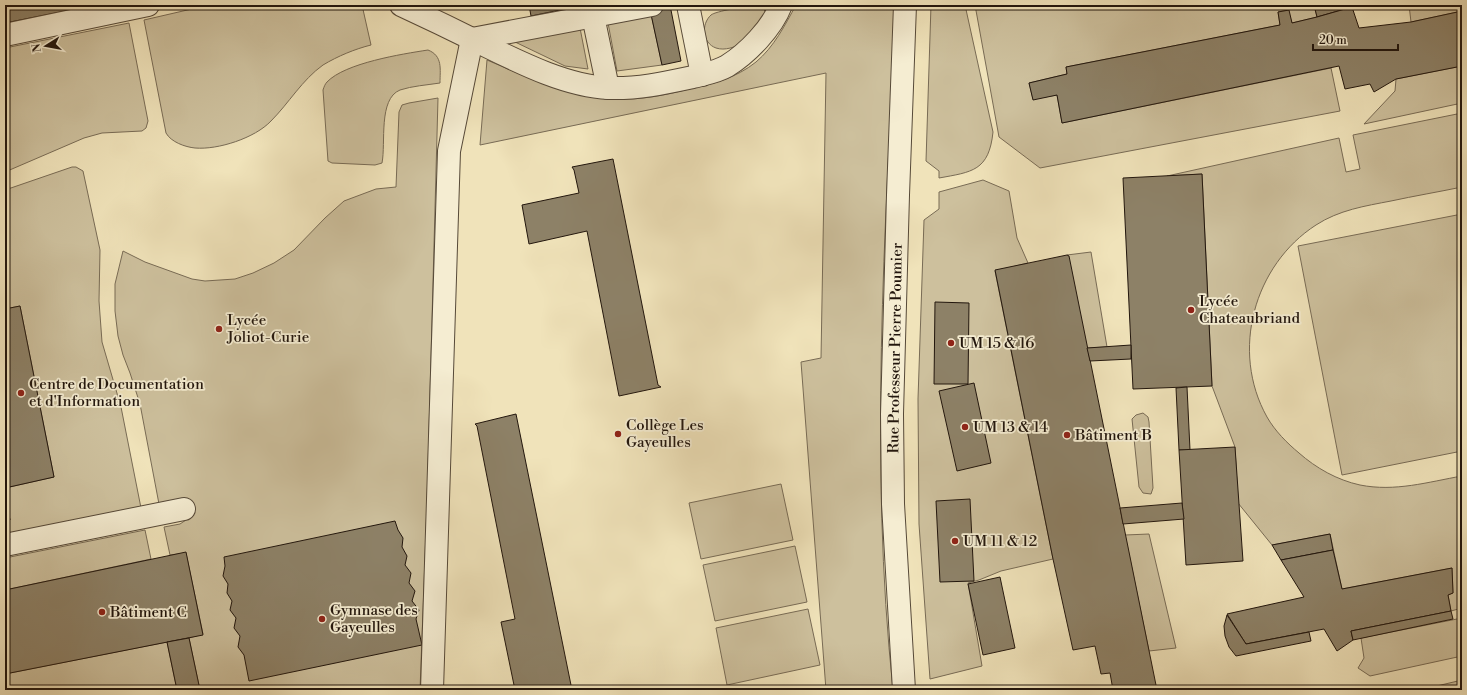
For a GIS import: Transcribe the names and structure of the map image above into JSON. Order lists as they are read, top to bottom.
{
  "streets": {
    "street": ["Rue Professeur Pierre Poumier"]
  },
  "places": [
    "Lycée Chateaubriand",
    "Lycée Joliot-Curie",
    "UM 15 & 16",
    "Centre de Documentation et d'Information",
    "UM 13 & 14",
    "Collège Les Gayeulles",
    "Bâtiment B",
    "UM 11 & 12",
    "Bâtiment C",
    "Gymnase des Gayeulles"
  ],
  "scale_bar": "20 m",
  "north": "left"
}
